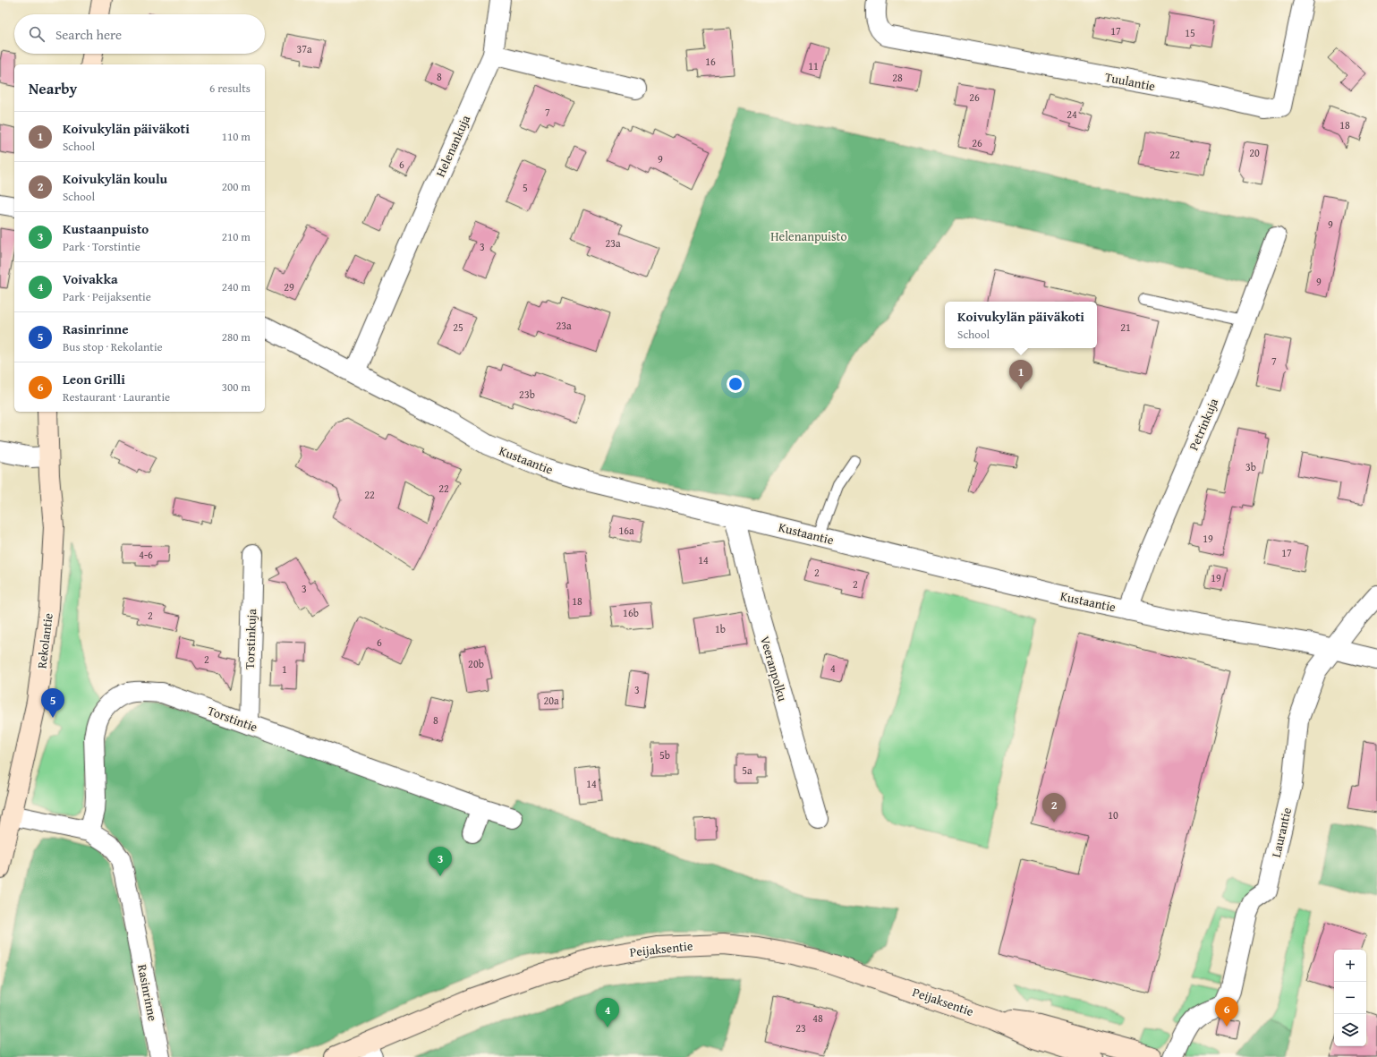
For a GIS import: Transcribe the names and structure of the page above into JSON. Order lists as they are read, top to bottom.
{
  "streets": {
    "main road": ["Rekolantie", "Peijaksentie"],
    "street": [
      "Tuulantie",
      "Helenankuja",
      "Petrinkuja",
      "Kustaantie",
      "Torstinkuja",
      "Veeranpolku",
      "Torstintie",
      "Laurantie",
      "Rasinrinne"
    ]
  },
  "crossings": [
    ["Helenankuja", "Kustaantie"],
    ["Petrinkuja", "Kustaantie"],
    ["Kustaantie", "Veeranpolku"],
    ["Kustaantie", "Laurantie"],
    ["Torstinkuja", "Torstintie"],
    ["Rekolantie", "Rasinrinne"],
    ["Torstintie", "Rasinrinne"]
  ],
  "parks": ["Helenanpuisto"],
  "house_numbers": [
    "17",
    "15",
    "37a",
    "16",
    "11",
    "8",
    "28",
    "26",
    "7",
    "24",
    "18",
    "26",
    "20",
    "22",
    "9",
    "6",
    "5",
    "9",
    "23a",
    "3",
    "9",
    "29",
    "23a",
    "25",
    "21",
    "7",
    "23b",
    "3b",
    "22",
    "22",
    "16a",
    "19",
    "17",
    "4-6",
    "14",
    "2",
    "19",
    "2",
    "3",
    "18",
    "16b",
    "2",
    "1b",
    "6",
    "2",
    "20b",
    "4",
    "1",
    "3",
    "20a",
    "8",
    "5b",
    "5a",
    "14",
    "10",
    "48",
    "23"
  ],
  "page": {
    "search": "Search here",
    "heading": ["Nearby", "6 results"],
    "list": [
      {
        "mark": "1",
        "name": "Koivukylän päiväkoti",
        "note": "School",
        "value": "110 m"
      },
      {
        "mark": "2",
        "name": "Koivukylän koulu",
        "note": "School",
        "value": "200 m"
      },
      {
        "mark": "3",
        "name": "Kustaanpuisto",
        "note": "Park · Torstintie",
        "value": "210 m"
      },
      {
        "mark": "4",
        "name": "Voivakka",
        "note": "Park · Peijaksentie",
        "value": "240 m"
      },
      {
        "mark": "5",
        "name": "Rasinrinne",
        "note": "Bus stop · Rekolantie",
        "value": "280 m"
      },
      {
        "mark": "6",
        "name": "Leon Grilli",
        "note": "Restaurant · Laurantie",
        "value": "300 m"
      }
    ],
    "popup": ["Koivukylän päiväkoti", "School"],
    "pins": [
      "1",
      "5",
      "2",
      "3",
      "6",
      "4"
    ],
    "map_buttons": ["+", "−"]
  }
}
